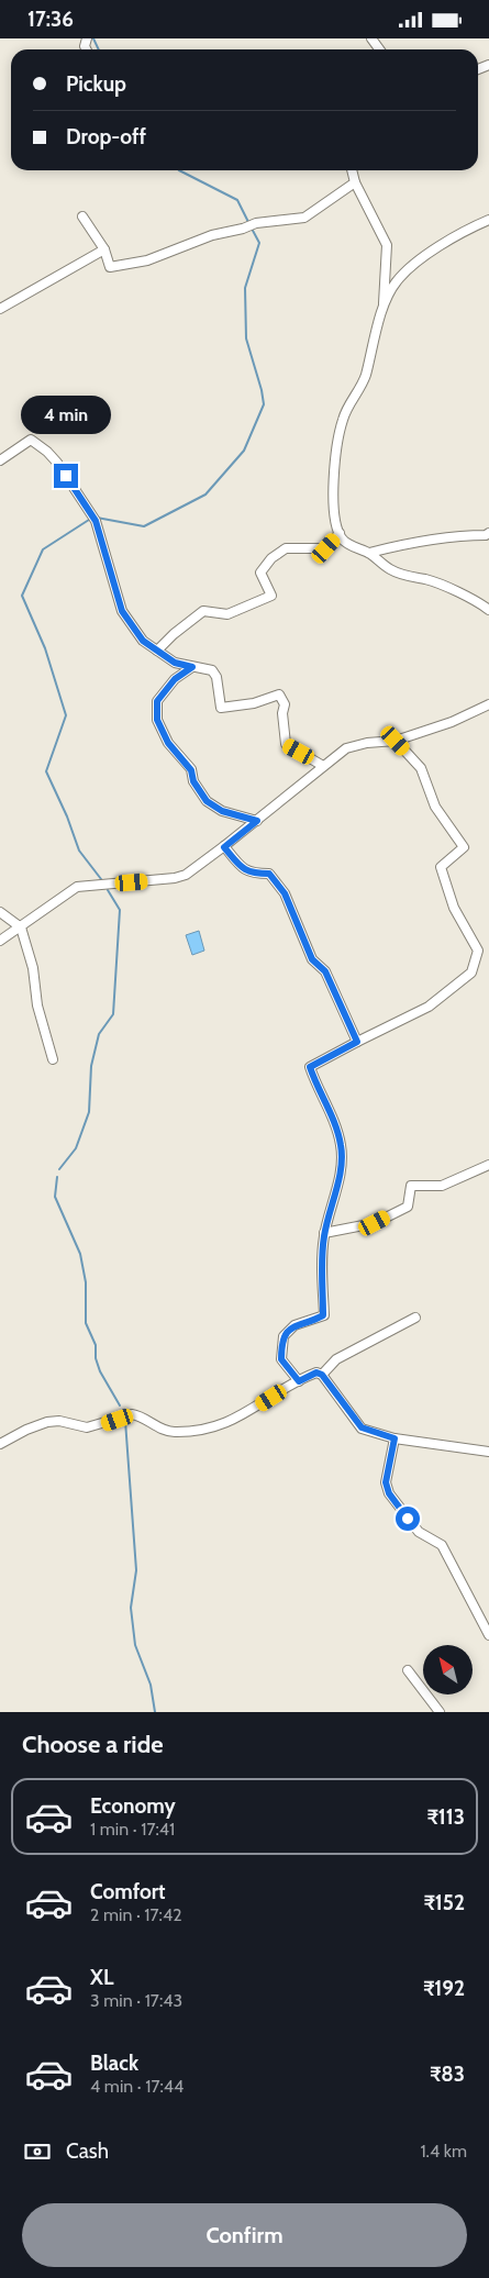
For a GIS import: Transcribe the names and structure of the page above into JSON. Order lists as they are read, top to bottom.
{
  "north": "top left",
  "page": {
    "status": "17:36",
    "banner": ["Pickup", "Drop-off"],
    "bubble": "4 min",
    "heading": "Choose a ride",
    "list": [
      {
        "name": "Economy",
        "note": "1 min · 17:41",
        "value": "₹113"
      },
      {
        "name": "Comfort",
        "note": "2 min · 17:42",
        "value": "₹152"
      },
      {
        "name": "XL",
        "note": "3 min · 17:43",
        "value": "₹192"
      },
      {
        "name": "Black",
        "note": "4 min · 17:44",
        "value": "₹83"
      }
    ],
    "pay": ["Cash", "1.4 km"],
    "buttons": "Confirm"
  }
}
